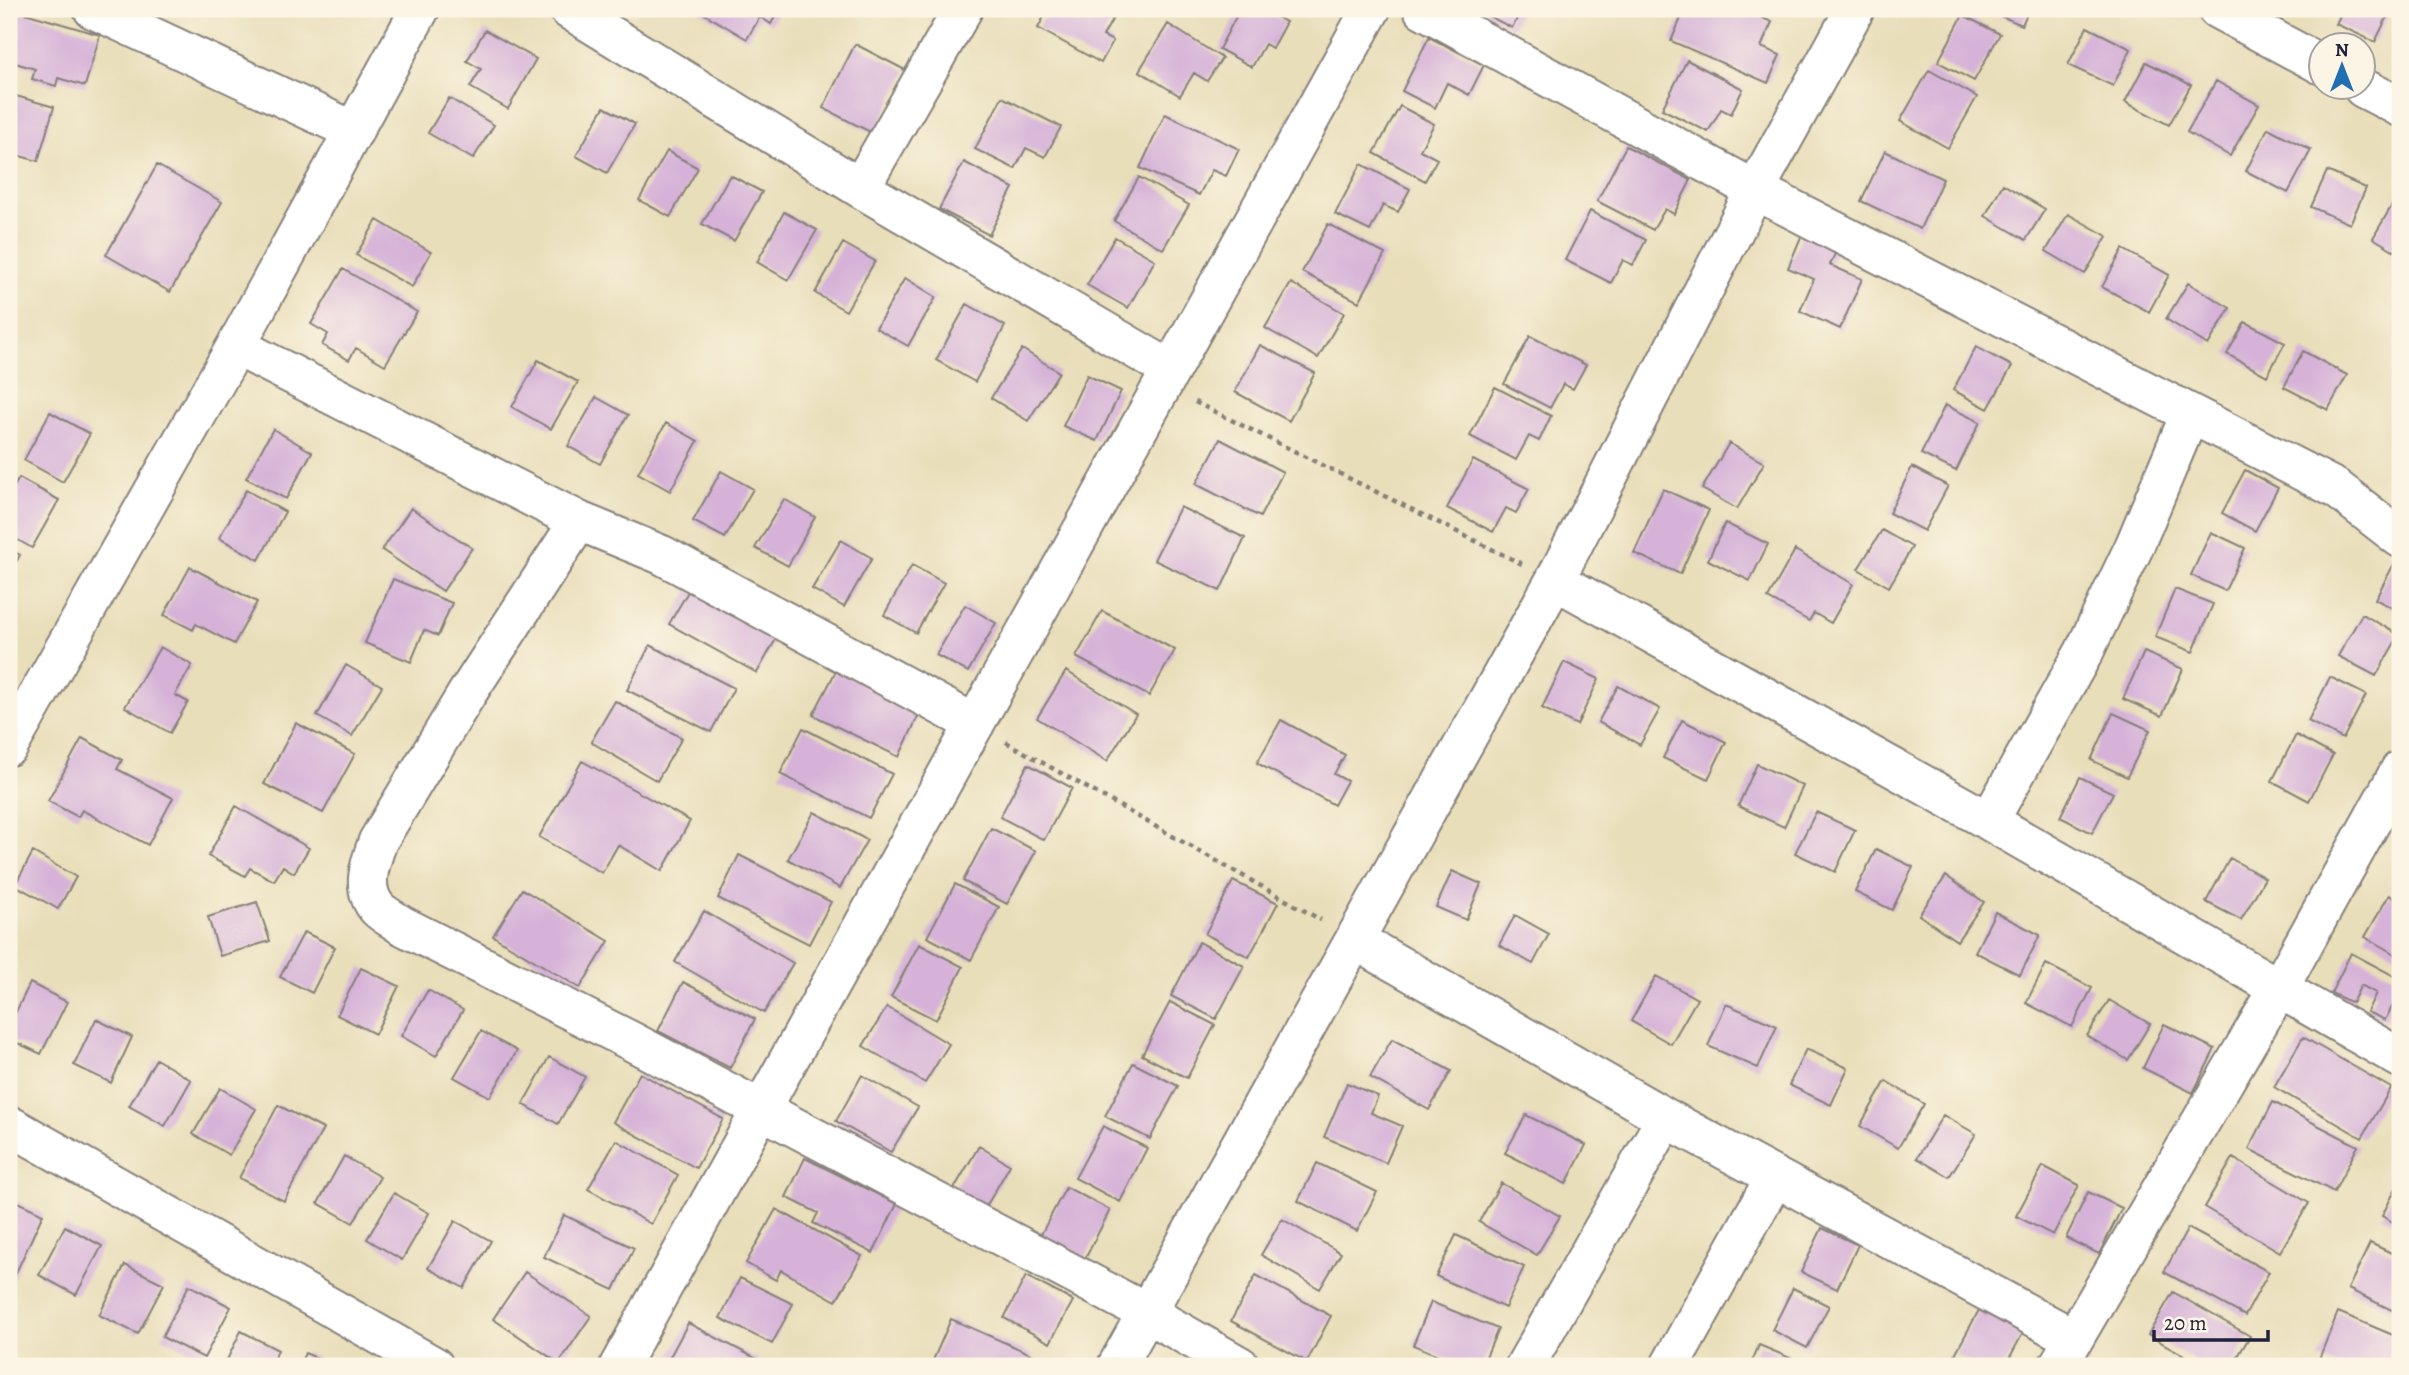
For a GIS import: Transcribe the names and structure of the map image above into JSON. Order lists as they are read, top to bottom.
{
  "scale_bar": "20 m",
  "north": "top"
}
